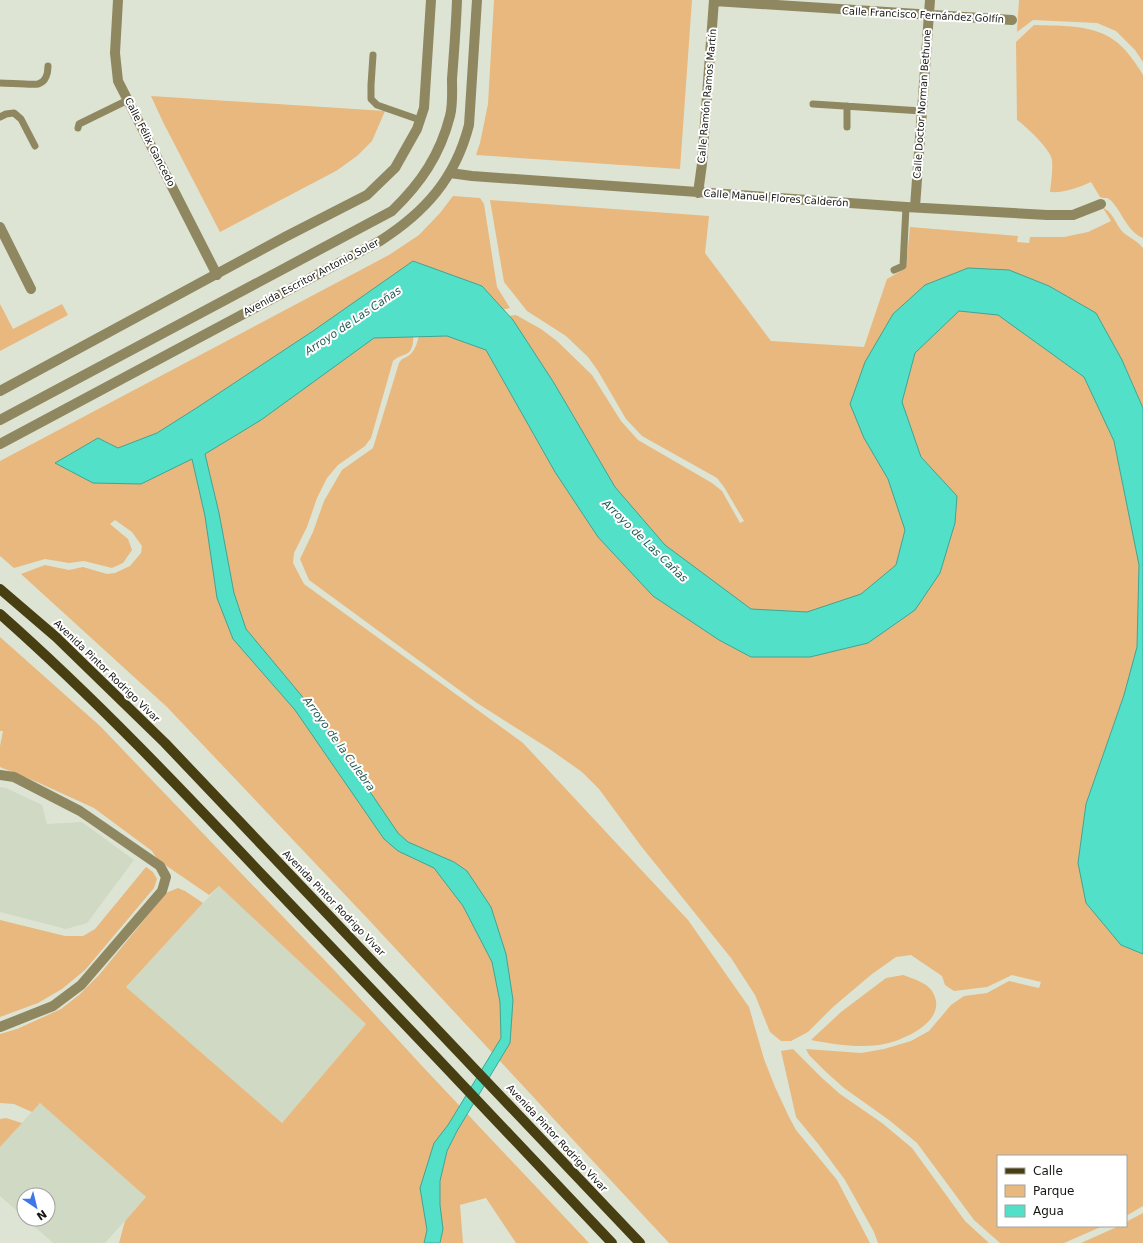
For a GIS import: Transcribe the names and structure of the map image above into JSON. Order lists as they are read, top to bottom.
{
  "streets": {
    "main road": ["Avenida Pintor Rodrigo Vivar"],
    "street": [
      "Calle Francisco Fernández Golfín",
      "Calle Ramón Ramos Martín",
      "Calle Doctor Norman Bethune",
      "Calle Félix Gancedo",
      "Calle Manuel Flores Calderón",
      "Avenida Escritor Antonio Soler"
    ]
  },
  "crossings": [
    ["Calle Francisco Fernández Golfín", "Calle Ramón Ramos Martín"],
    ["Calle Francisco Fernández Golfín", "Calle Doctor Norman Bethune"],
    ["Calle Ramón Ramos Martín", "Calle Manuel Flores Calderón"],
    ["Calle Doctor Norman Bethune", "Calle Manuel Flores Calderón"],
    ["Calle Manuel Flores Calderón", "Avenida Escritor Antonio Soler"]
  ],
  "water": ["Arroyo de Las Cañas", "Arroyo de la Culebra"],
  "legend": ["Calle", "Parque", "Agua"],
  "north": "bottom right"
}
